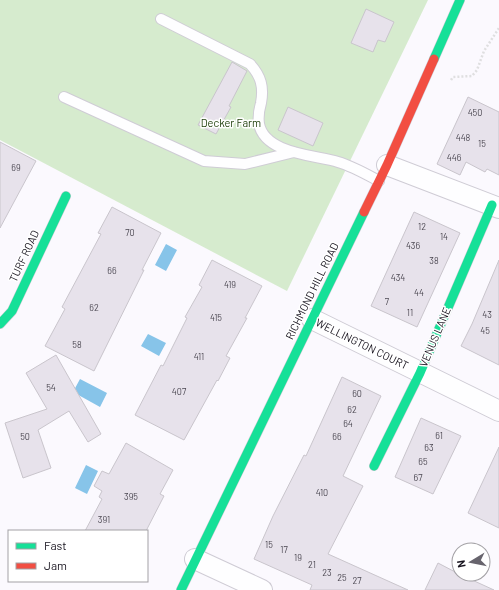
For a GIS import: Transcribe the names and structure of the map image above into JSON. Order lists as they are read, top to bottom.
{
  "streets": {
    "street": [
      "TURF ROAD",
      "RICHMOND HILL ROAD",
      "VENUS LANE",
      "WELLINGTON COURT"
    ]
  },
  "crossings": [
    ["RICHMOND HILL ROAD", "VENUS LANE"],
    ["RICHMOND HILL ROAD", "WELLINGTON COURT"],
    ["VENUS LANE", "WELLINGTON COURT"]
  ],
  "parks": ["Decker Farm"],
  "house_numbers": [
    "450",
    "448",
    "15",
    "446",
    "69",
    "12",
    "70",
    "14",
    "436",
    "38",
    "66",
    "434",
    "419",
    "44",
    "7",
    "62",
    "11",
    "43",
    "415",
    "45",
    "58",
    "411",
    "54",
    "407",
    "60",
    "62",
    "64",
    "61",
    "50",
    "66",
    "63",
    "65",
    "67",
    "410",
    "395",
    "391",
    "15",
    "17",
    "19",
    "21",
    "23",
    "25",
    "27"
  ],
  "legend": ["Fast", "Jam"],
  "north": "left"
}
